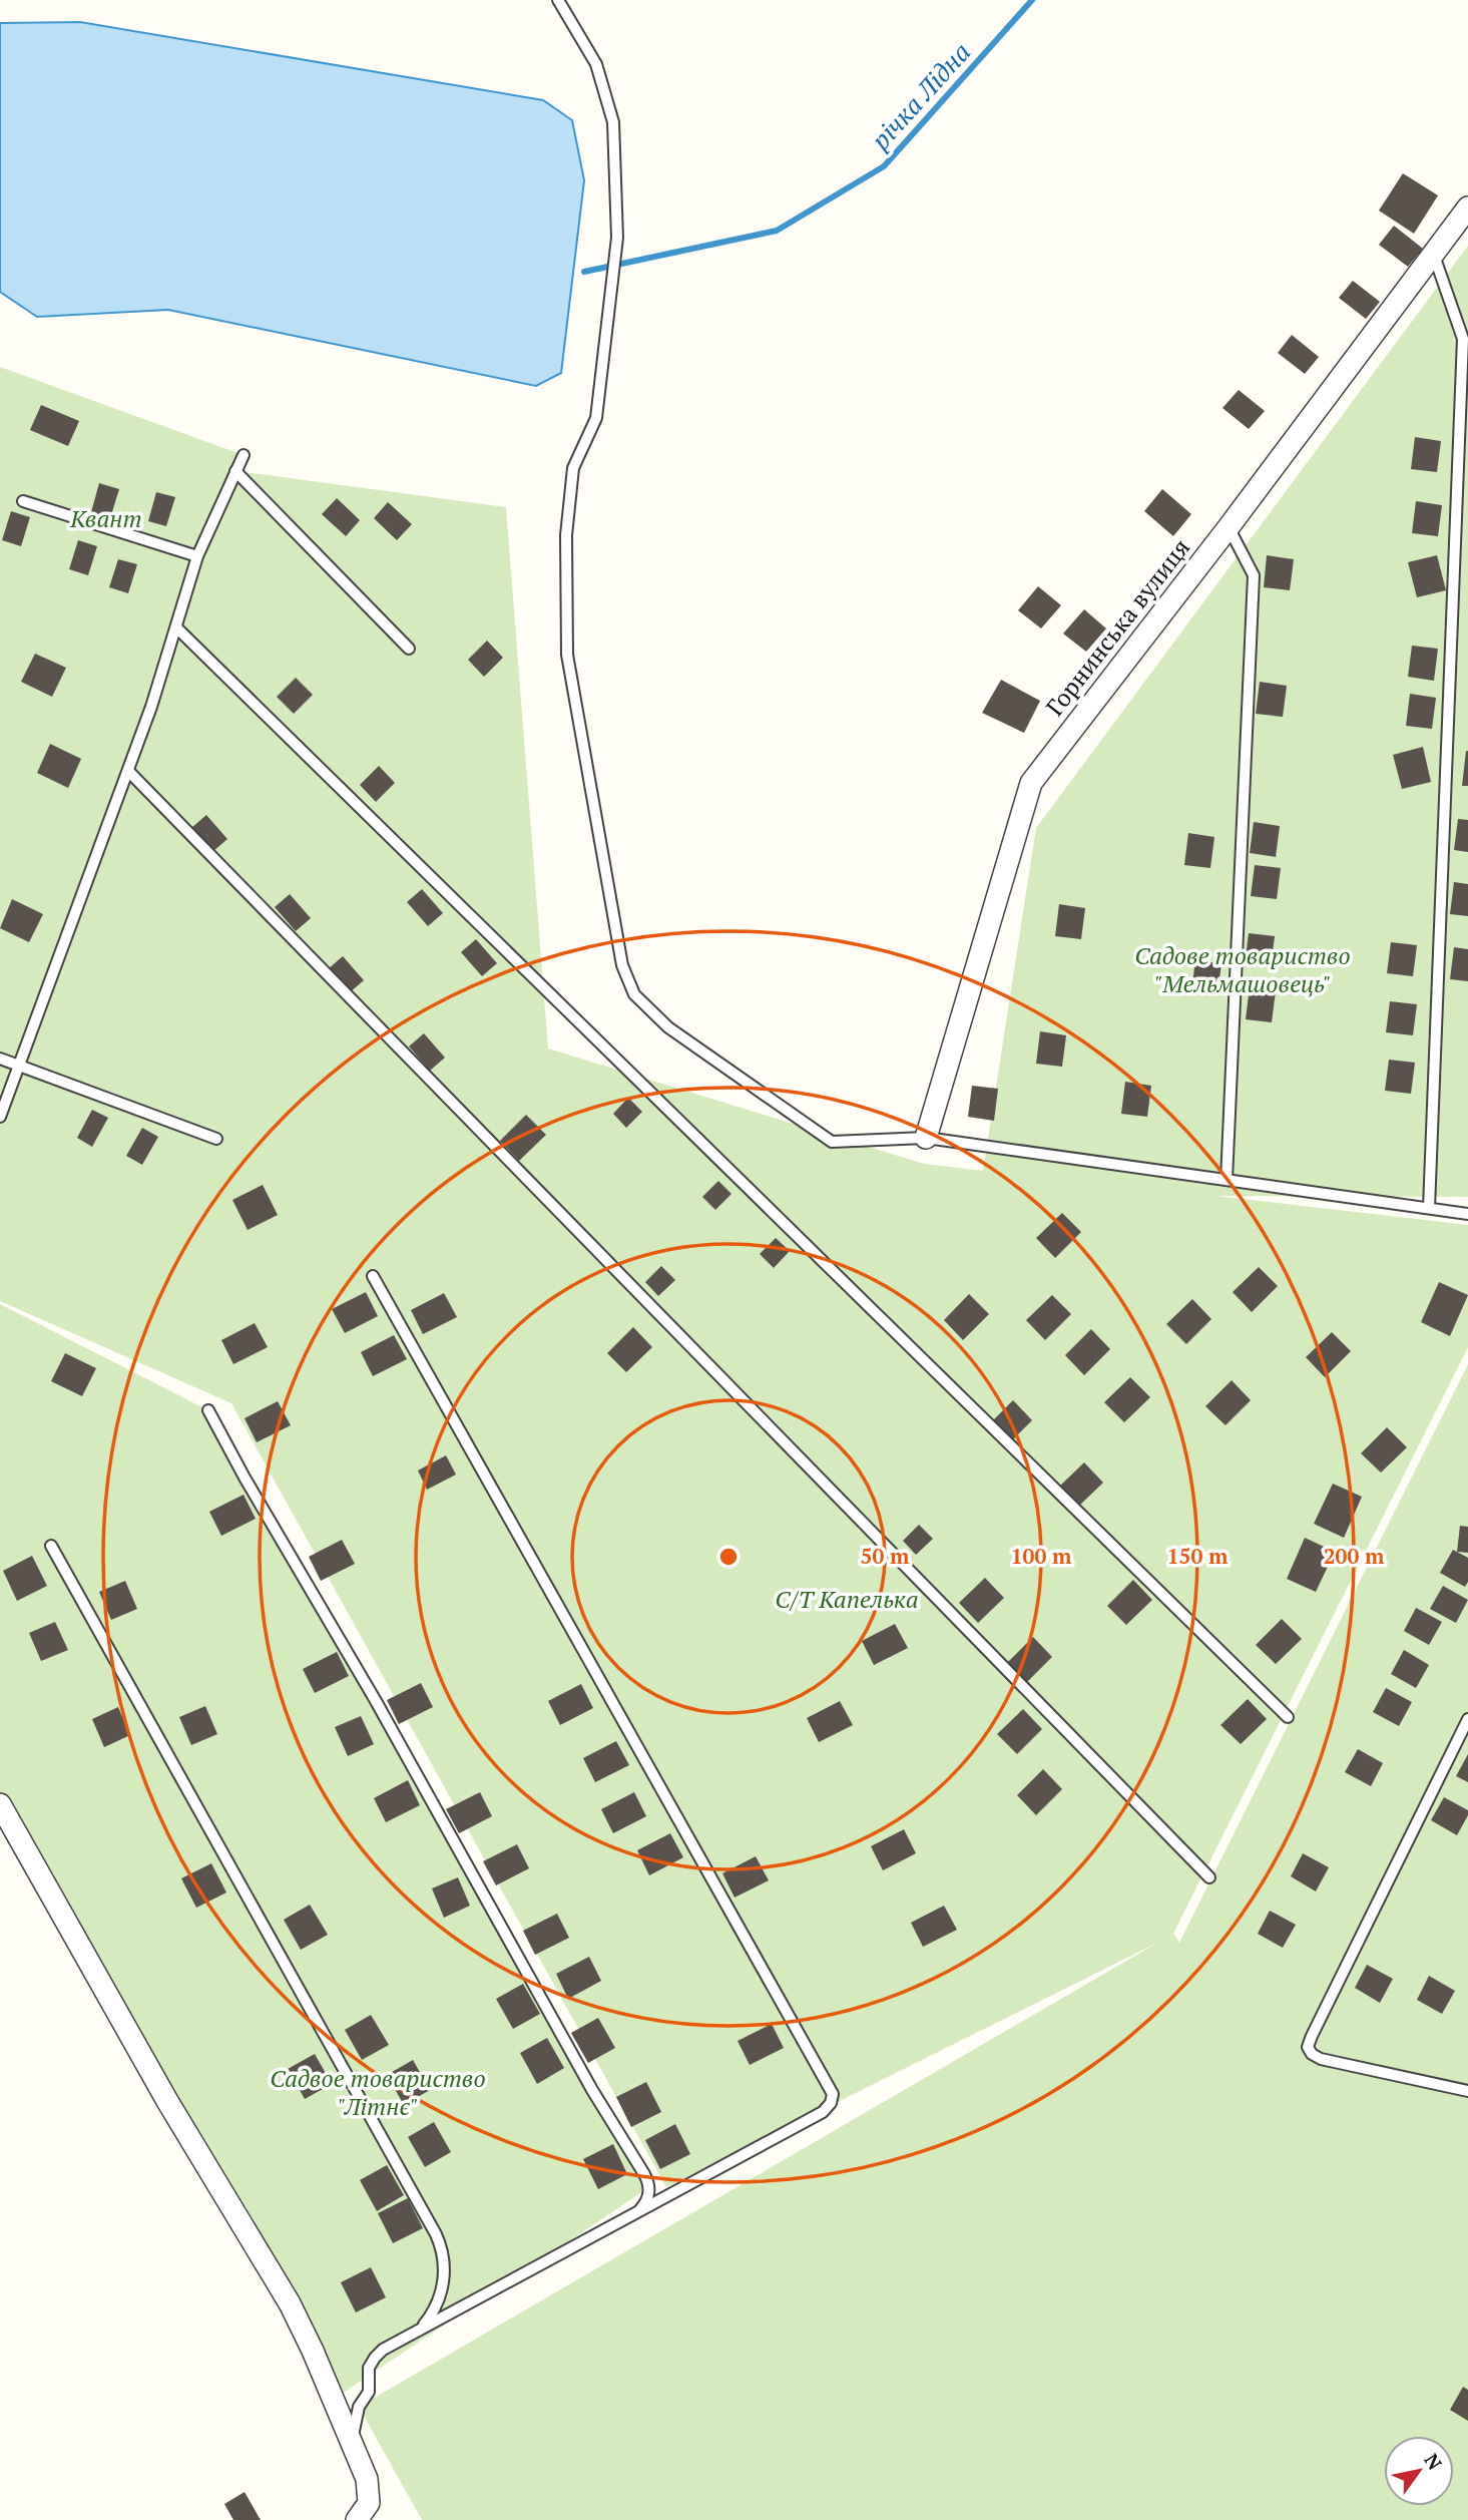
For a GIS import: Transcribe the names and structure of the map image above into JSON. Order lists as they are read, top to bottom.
{
  "streets": {
    "street": ["Горнинська вулиця"]
  },
  "water": ["річка Лідна"],
  "parks": [
    "Квант",
    "Садове товариство \"Мельмашовець\"",
    "С/Т Капелька",
    "Садвое товариство \"Літнє\""
  ],
  "north": "top right",
  "rings": [
    "50 m",
    "100 m",
    "150 m",
    "200 m"
  ]
}
